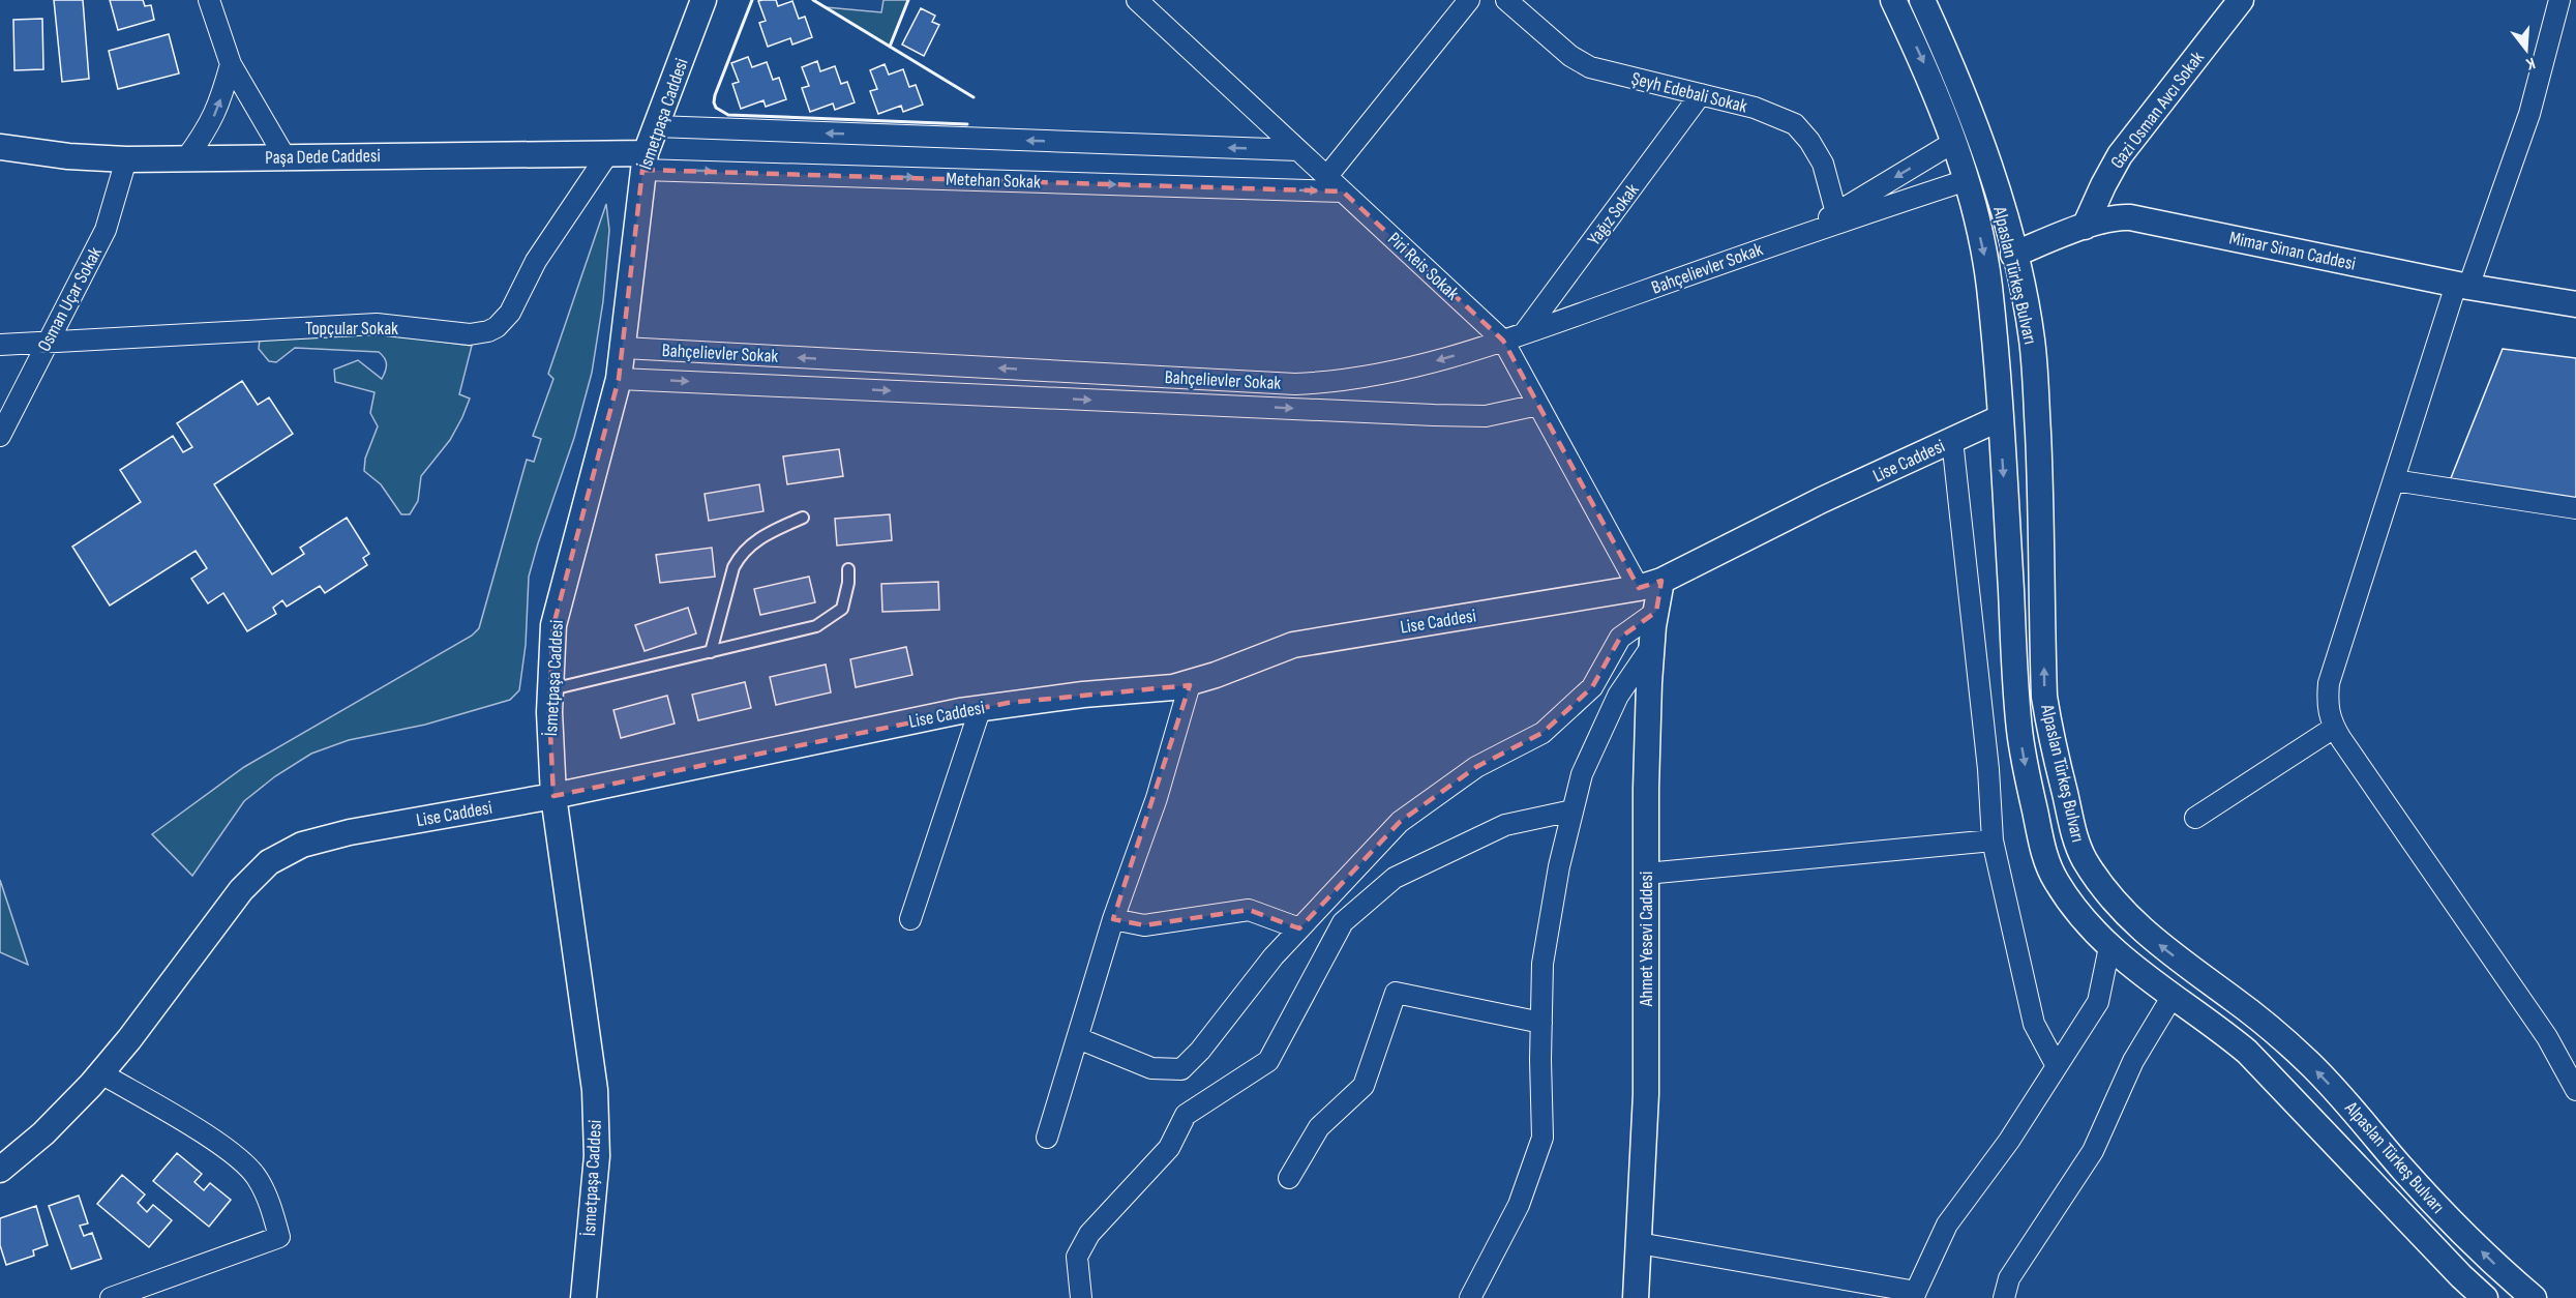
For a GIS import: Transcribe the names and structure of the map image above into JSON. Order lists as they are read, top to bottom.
{
  "streets": {
    "street": [
      "Şeyh Edebali Sokak",
      "Gazi Osman Avcı Sokak",
      "İsmetpaşa Caddesi",
      "Paşa Dede Caddesi",
      "Metehan Sokak",
      "Yağız Sokak",
      "Mimar Sinan Caddesi",
      "Piri Reis Sokak",
      "Bahçelievler Sokak",
      "Alpaslan Türkeş Bulvarı",
      "Osman Uçar Sokak",
      "Topçular Sokak",
      "Lise Caddesi",
      "Ahmet Yesevi Caddesi"
    ]
  },
  "crossings": [
    ["Şeyh Edebali Sokak", "Yağız Sokak"],
    ["Gazi Osman Avcı Sokak", "Mimar Sinan Caddesi"],
    ["İsmetpaşa Caddesi", "Paşa Dede Caddesi"],
    ["İsmetpaşa Caddesi", "Metehan Sokak"],
    ["İsmetpaşa Caddesi", "Bahçelievler Sokak"],
    ["İsmetpaşa Caddesi", "Lise Caddesi"],
    ["Paşa Dede Caddesi", "Metehan Sokak"],
    ["Paşa Dede Caddesi", "Osman Uçar Sokak"],
    ["Paşa Dede Caddesi", "Topçular Sokak"],
    ["Metehan Sokak", "Piri Reis Sokak"],
    ["Yağız Sokak", "Bahçelievler Sokak"],
    ["Mimar Sinan Caddesi", "Alpaslan Türkeş Bulvarı"],
    ["Piri Reis Sokak", "Bahçelievler Sokak"],
    ["Piri Reis Sokak", "Lise Caddesi"],
    ["Piri Reis Sokak", "Ahmet Yesevi Caddesi"],
    ["Alpaslan Türkeş Bulvarı", "Lise Caddesi"],
    ["Osman Uçar Sokak", "Topçular Sokak"],
    ["Lise Caddesi", "Ahmet Yesevi Caddesi"]
  ],
  "north": "bottom"
}
